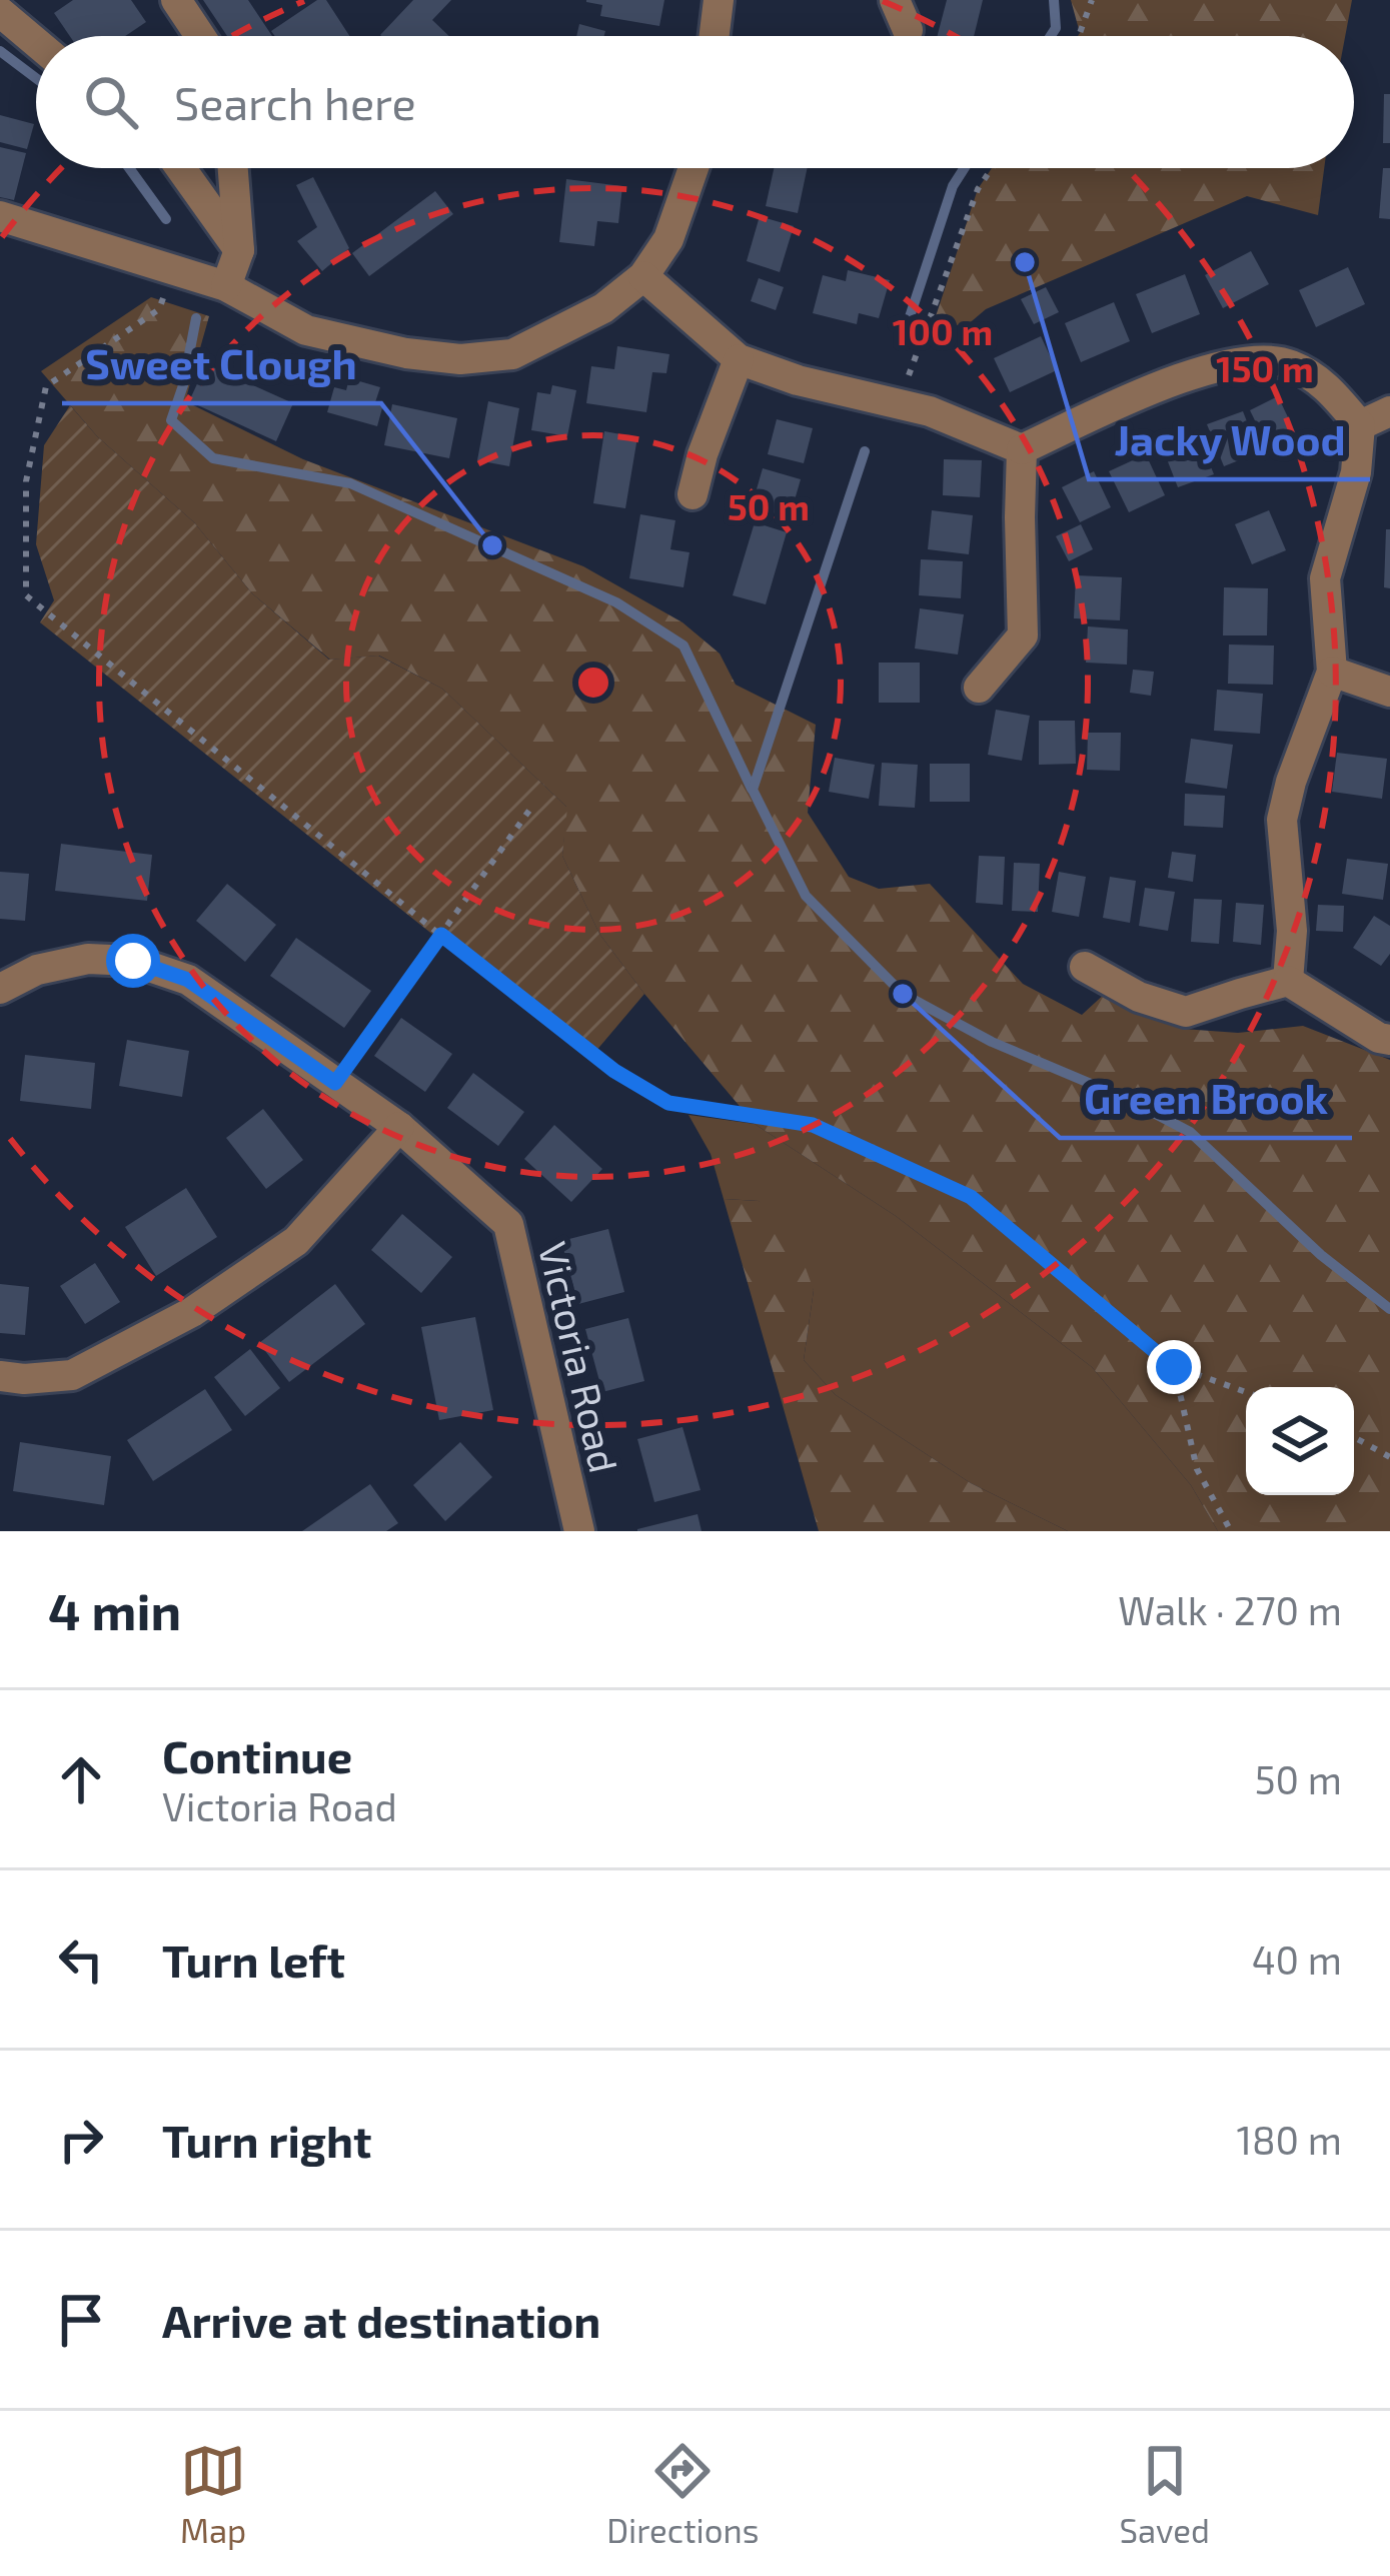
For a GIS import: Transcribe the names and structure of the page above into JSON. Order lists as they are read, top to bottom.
{
  "streets": {
    "street": ["Victoria Road"]
  },
  "places": ["Jacky Wood", "Sweet Clough", "Green Brook"],
  "page": {
    "search": "Search here",
    "heading": ["4 min", "Walk · 270 m"],
    "list": [
      ["Continue", "Victoria Road", "50 m"],
      ["Turn left", "40 m"],
      ["Turn right", "180 m"],
      "Arrive at destination"
    ],
    "nav": ["Map", "Directions", "Saved"]
  },
  "rings": ["100 m", "150 m", "50 m"]
}
